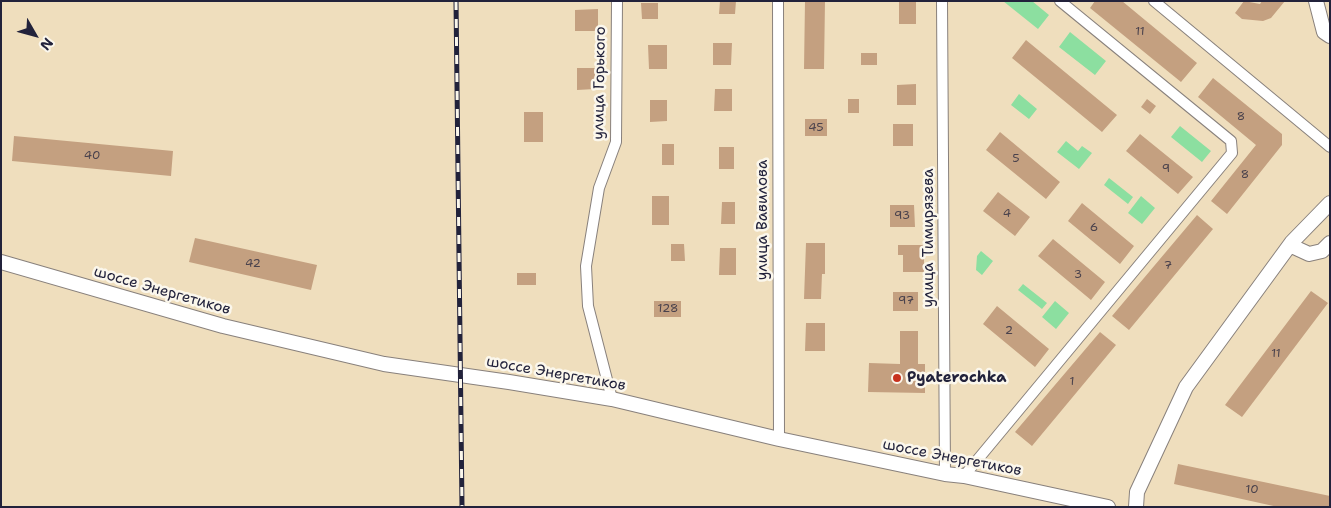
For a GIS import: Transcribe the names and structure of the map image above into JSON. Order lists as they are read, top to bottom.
{
  "streets": {
    "main road": ["шоссе Энергетиков"],
    "street": ["улица Горького", "улица Вавилова", "улица Тимирязева"]
  },
  "crossings": [
    ["улица Горького", "шоссе Энергетиков"],
    ["улица Вавилова", "шоссе Энергетиков"],
    ["улица Тимирязева", "шоссе Энергетиков"]
  ],
  "places": ["Pyaterochka"],
  "house_numbers": [
    "11",
    "8",
    "45",
    "40",
    "5",
    "9",
    "8",
    "4",
    "93",
    "6",
    "42",
    "7",
    "3",
    "97",
    "128",
    "2",
    "11",
    "1",
    "10"
  ],
  "north": "bottom right"
}
